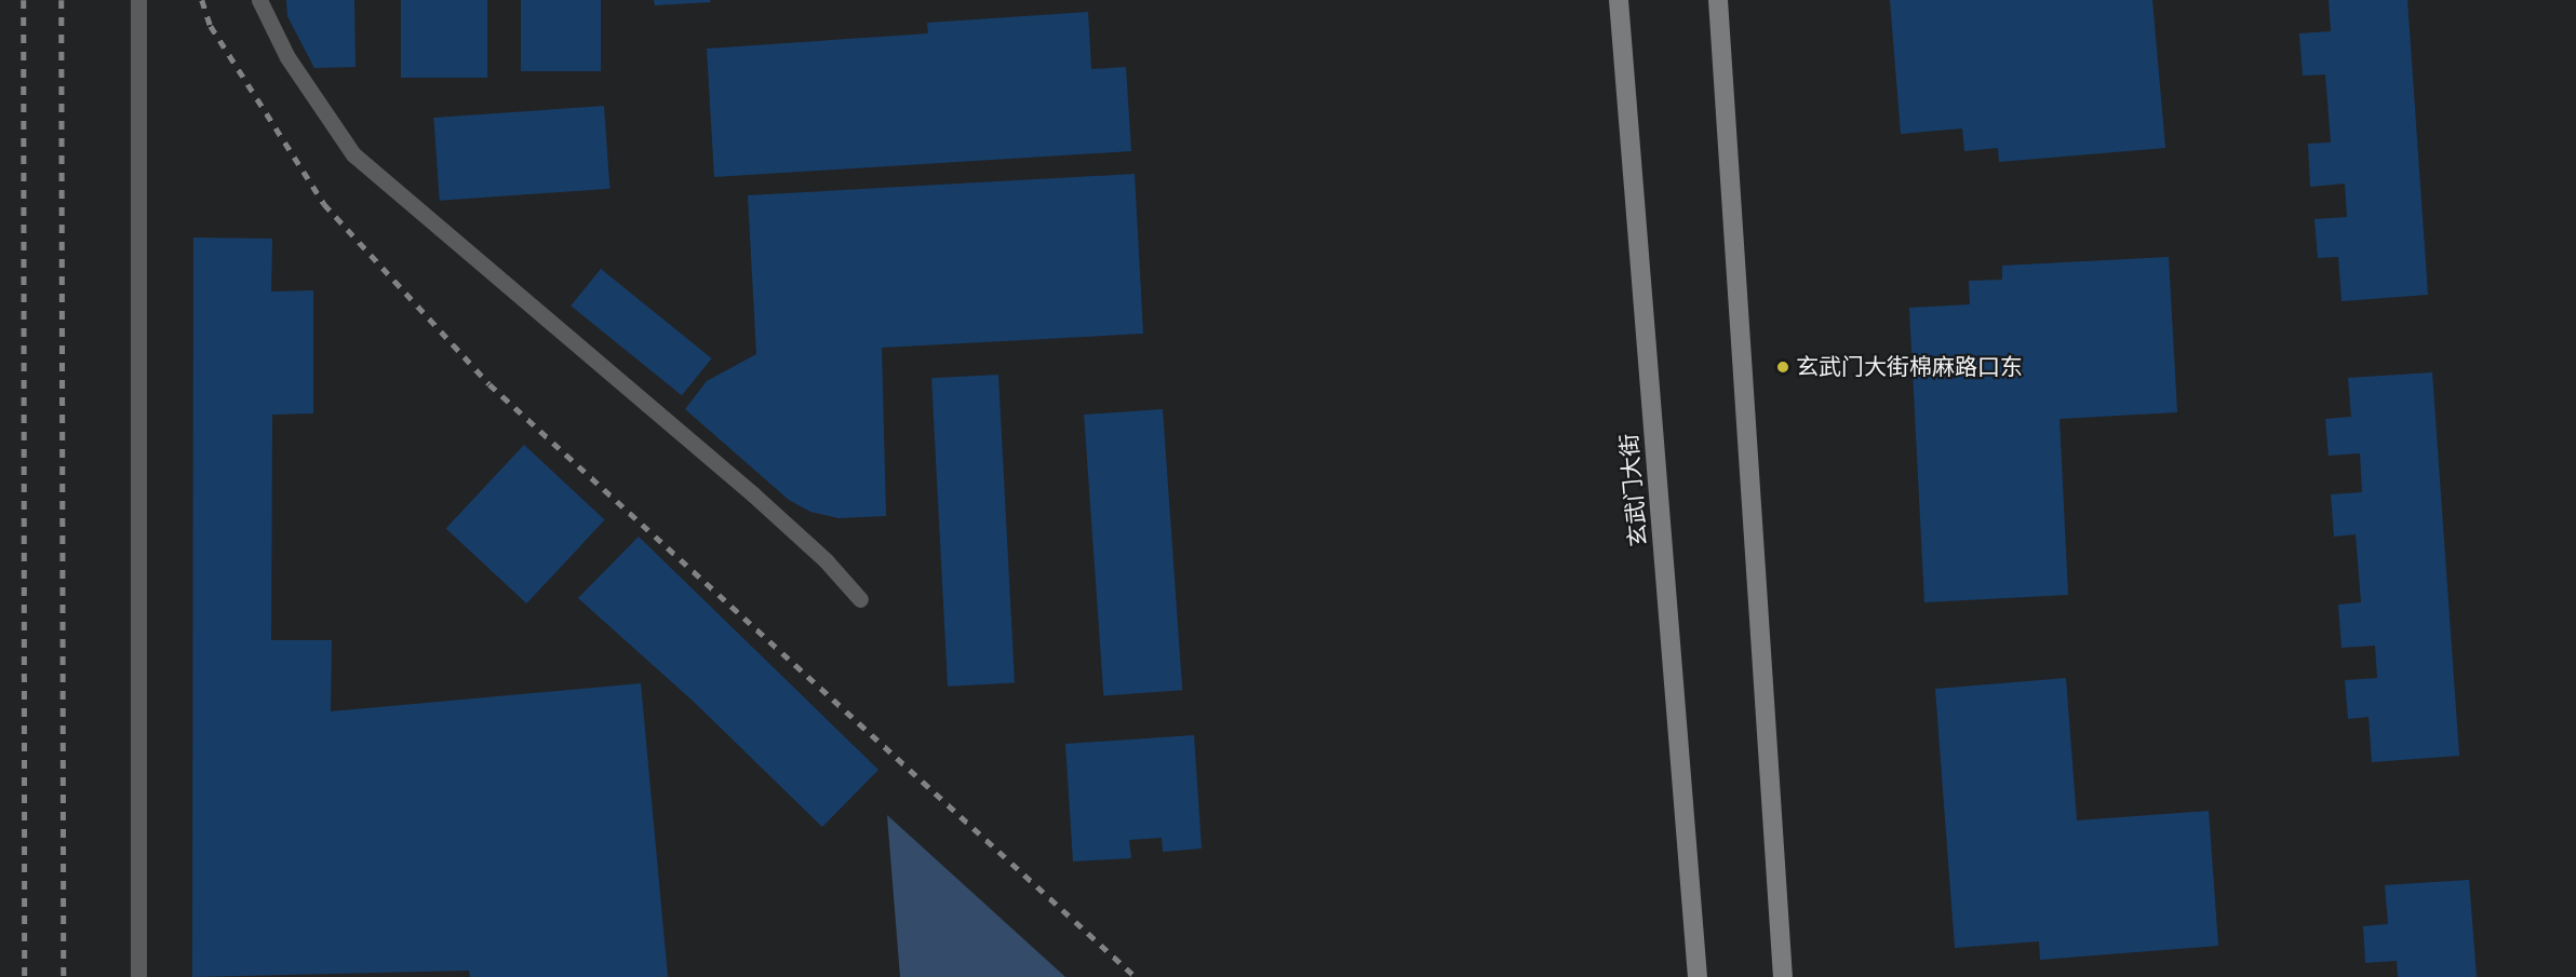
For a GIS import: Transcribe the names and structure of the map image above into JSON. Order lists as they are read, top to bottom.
{
  "streets": {
    "main road": ["玄武门大街"]
  },
  "places": ["玄武门大街棉麻路口东"]
}
